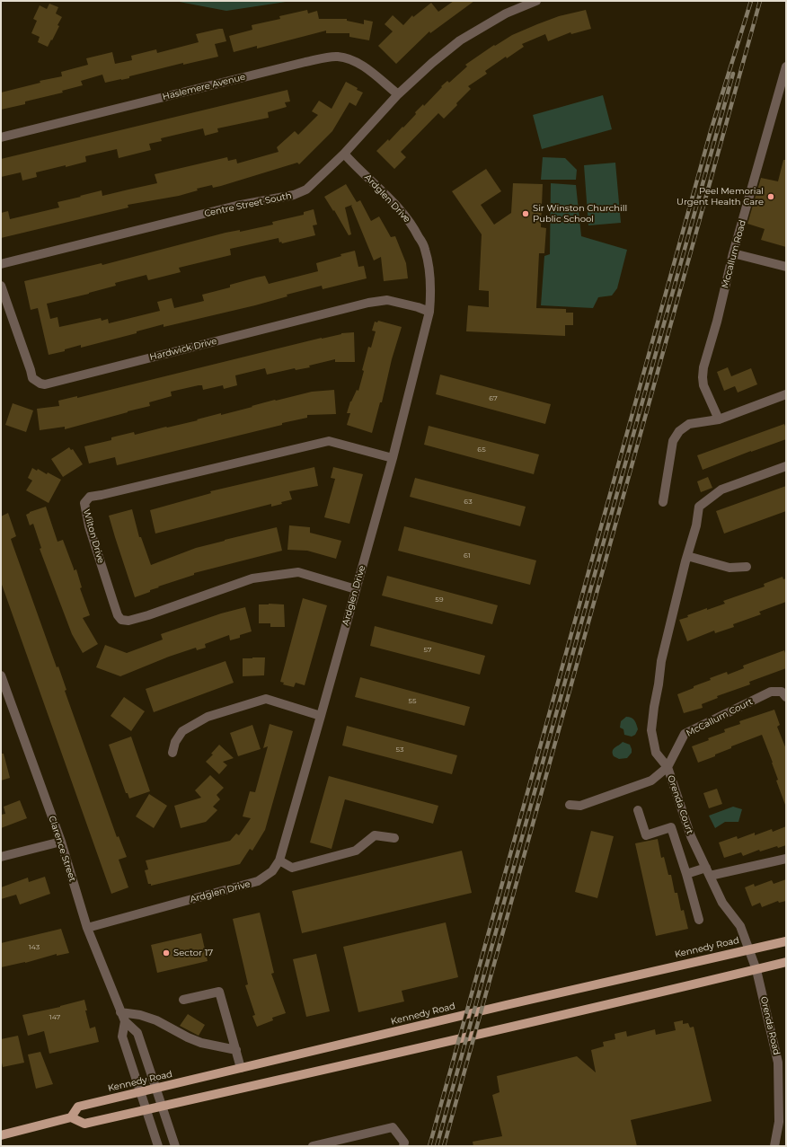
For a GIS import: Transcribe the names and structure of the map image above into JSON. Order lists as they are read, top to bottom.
{
  "streets": {
    "main road": ["Kennedy Road"],
    "street": [
      "Haslemere Avenue",
      "Ardglen Drive",
      "Centre Street South",
      "Mccallum Road",
      "Hardwick Drive",
      "Wilton Drive",
      "McCallum Court",
      "Orenda Court",
      "Clarence Street",
      "Orenda Road"
    ]
  },
  "crossings": [
    ["Haslemere Avenue", "Centre Street South"],
    ["Ardglen Drive", "Centre Street South"],
    ["Ardglen Drive", "Hardwick Drive"],
    ["Ardglen Drive", "Wilton Drive"],
    ["Ardglen Drive", "Clarence Street"],
    ["McCallum Court", "Orenda Court"],
    ["Orenda Court", "Kennedy Road"],
    ["Orenda Court", "Orenda Road"],
    ["Clarence Street", "Kennedy Road"]
  ],
  "places": ["Peel Memorial Urgent Health Care", "Sir Winston Churchill Public School", "Sector 17"],
  "house_numbers": [
    "67",
    "65",
    "63",
    "61",
    "59",
    "57",
    "55",
    "53",
    "143",
    "147"
  ]
}
